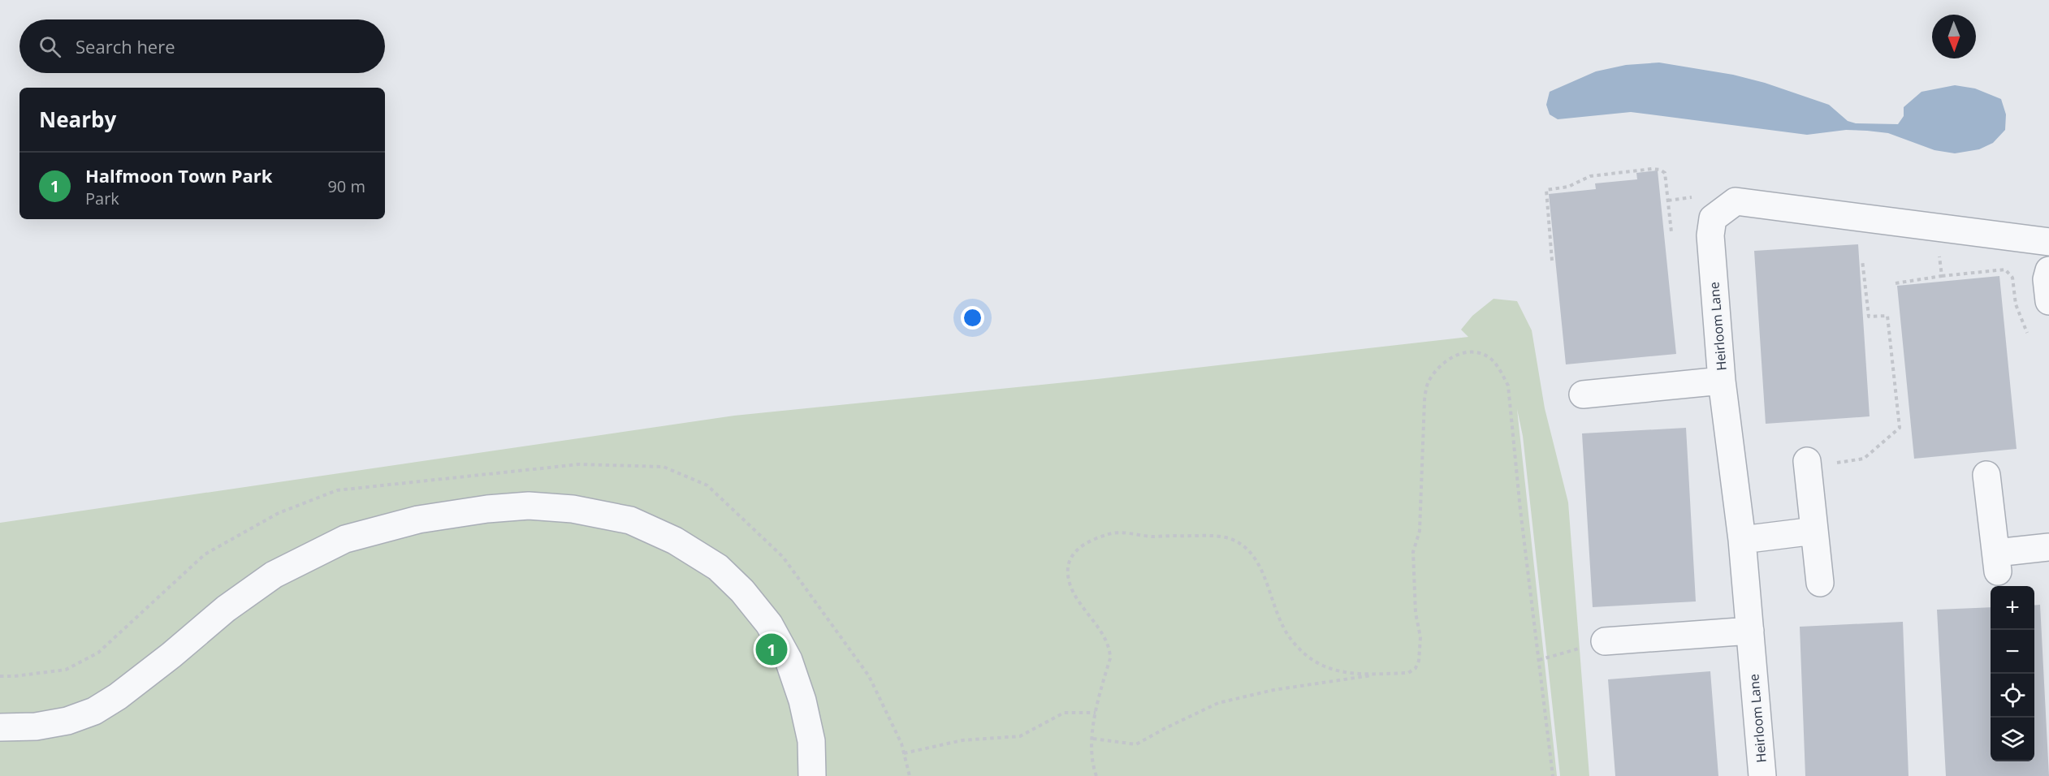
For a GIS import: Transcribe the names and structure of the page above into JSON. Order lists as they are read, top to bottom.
{
  "streets": {
    "street": ["Heirloom Lane"]
  },
  "north": "bottom",
  "page": {
    "search": "Search here",
    "heading": "Nearby",
    "list": [
      {
        "mark": "1",
        "name": "Halfmoon Town Park",
        "note": "Park",
        "value": "90 m"
      }
    ],
    "map_buttons": ["+", "−"],
    "pins": "1"
  }
}
